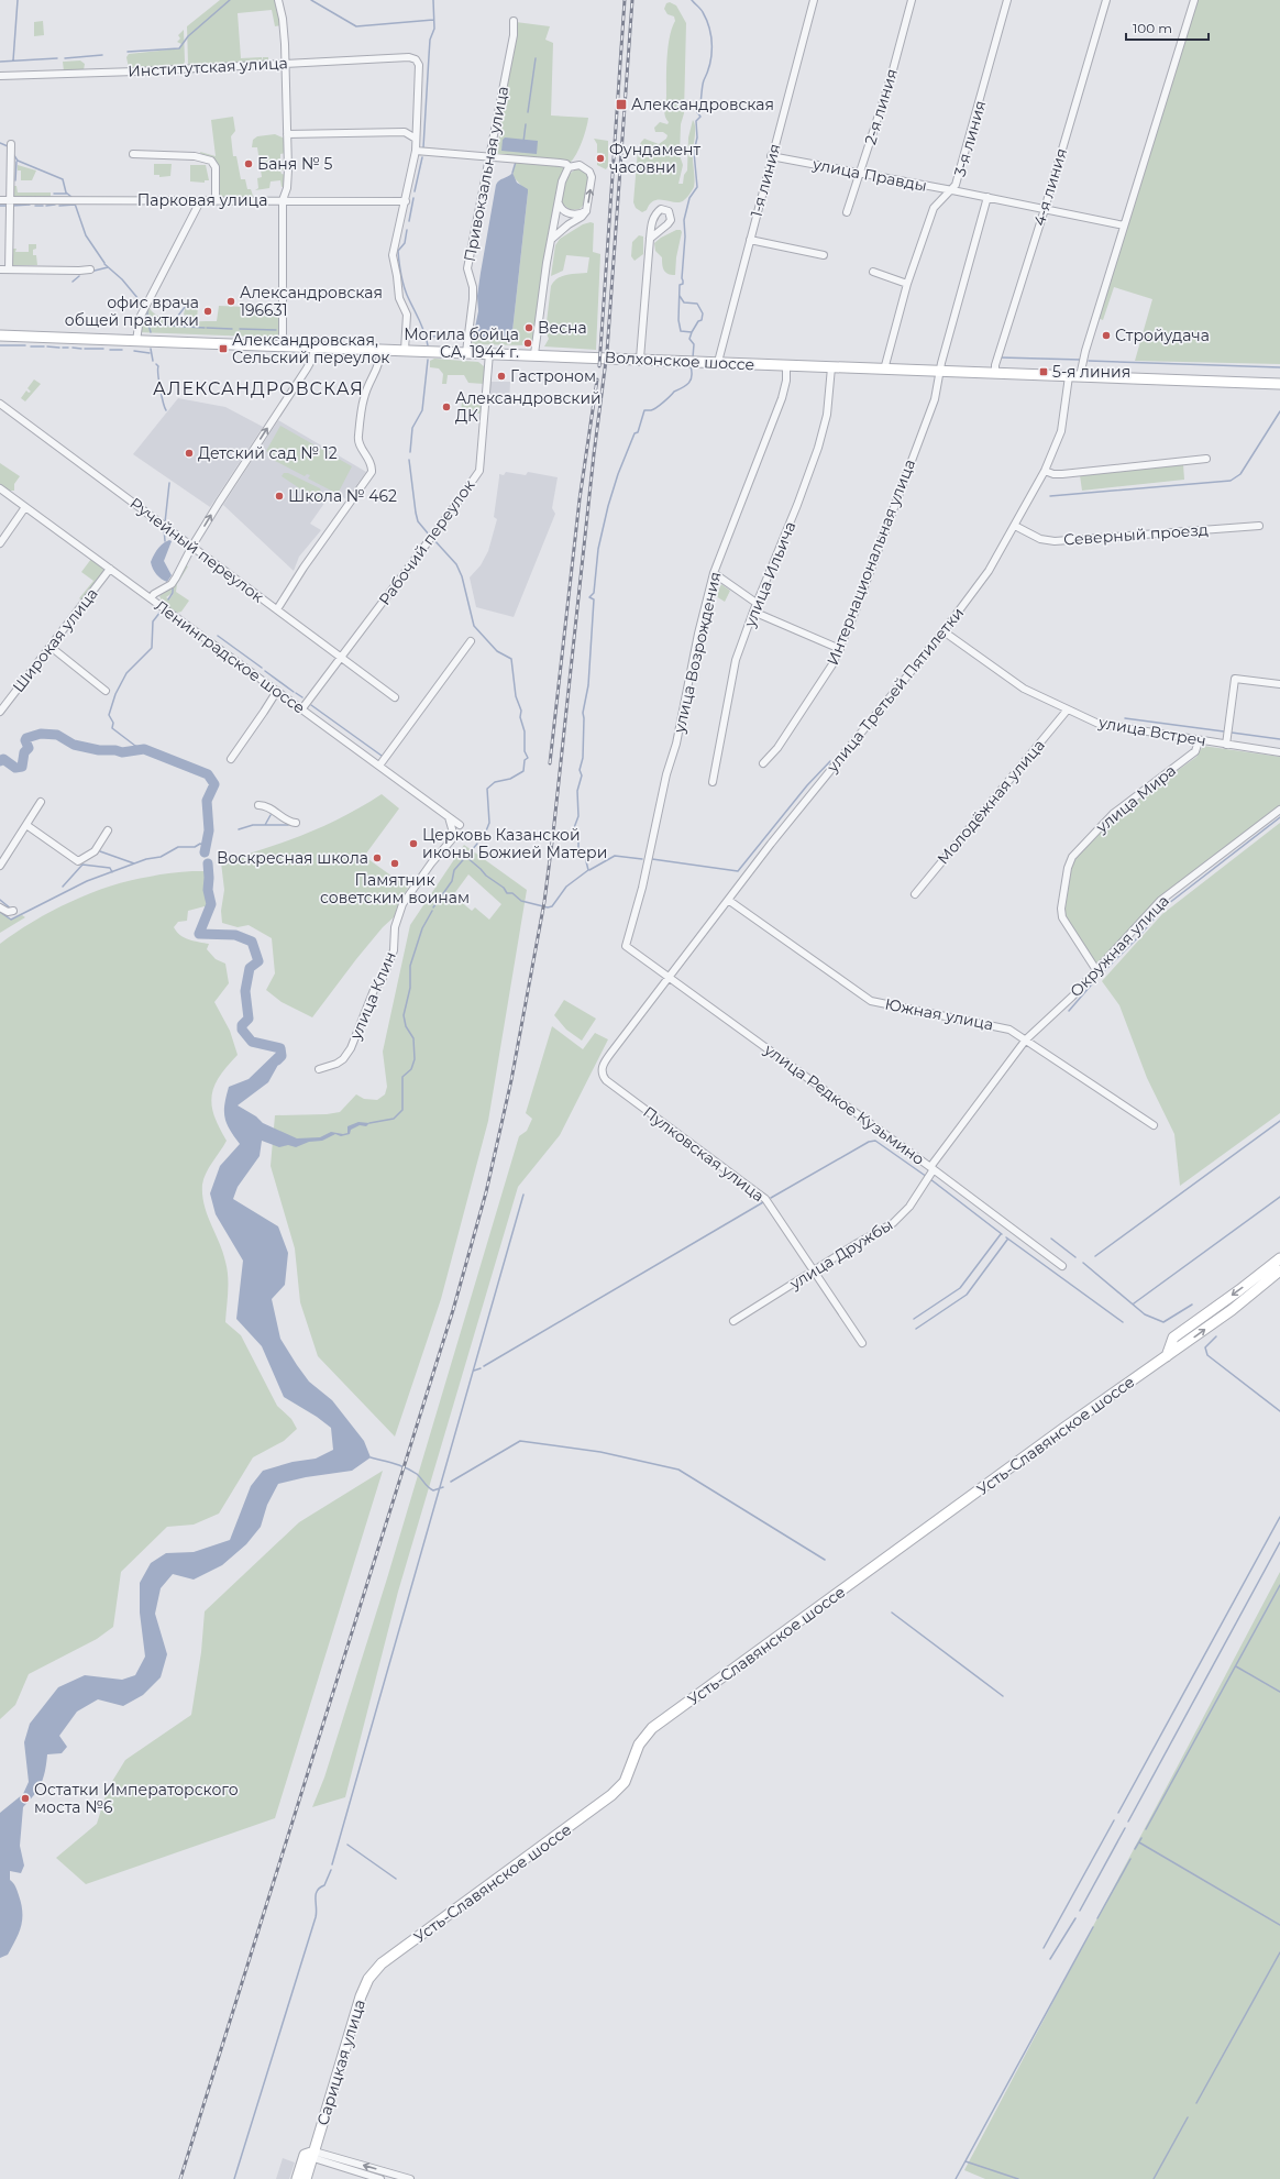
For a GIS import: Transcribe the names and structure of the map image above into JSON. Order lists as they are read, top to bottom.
{
  "streets": {
    "street": [
      "Институтская улица",
      "2-я линия",
      "3-я линия",
      "Привокзальная улица",
      "улица Правды",
      "1-я линия",
      "4-я линия",
      "Парковая улица",
      "Волхонское шоссе",
      "Северный проезд",
      "Рабочий переулок",
      "Ручейный переулок",
      "Интернациональная улица",
      "улица Ильича",
      "Широкая улица",
      "улица Возрождения",
      "Ленинградское шоссе",
      "улица Третьей Пятилетки",
      "улица Встреч",
      "улица Мира",
      "Молодёжная улица",
      "Окружная улица",
      "улица Клин",
      "Южная улица",
      "улица Редкое Кузьмино",
      "Пулковская улица",
      "улица Дружбы",
      "Усть-Славянское шоссе",
      "Сарицкая улица"
    ]
  },
  "crossings": [
    ["2-я линия", "улица Правды"],
    ["3-я линия", "улица Правды"],
    ["3-я линия", "Волхонское шоссе"],
    ["Привокзальная улица", "Волхонское шоссе"],
    ["улица Правды", "1-я линия"],
    ["улица Правды", "4-я линия"],
    ["улица Правды", "Интернациональная улица"],
    ["1-я линия", "Волхонское шоссе"],
    ["4-я линия", "Волхонское шоссе"],
    ["Волхонское шоссе", "Рабочий переулок"],
    ["Волхонское шоссе", "Интернациональная улица"],
    ["Волхонское шоссе", "улица Ильича"],
    ["Волхонское шоссе", "улица Возрождения"],
    ["Волхонское шоссе", "улица Третьей Пятилетки"],
    ["Северный проезд", "улица Третьей Пятилетки"],
    ["Рабочий переулок", "Ручейный переулок"],
    ["Рабочий переулок", "Ленинградское шоссе"],
    ["Широкая улица", "Ленинградское шоссе"],
    ["улица Возрождения", "улица Редкое Кузьмино"],
    ["Ленинградское шоссе", "улица Клин"],
    ["улица Третьей Пятилетки", "улица Встреч"],
    ["улица Третьей Пятилетки", "Южная улица"],
    ["улица Третьей Пятилетки", "улица Редкое Кузьмино"],
    ["улица Третьей Пятилетки", "Пулковская улица"],
    ["улица Встреч", "улица Мира"],
    ["улица Встреч", "Молодёжная улица"],
    ["улица Мира", "Окружная улица"],
    ["Окружная улица", "Южная улица"],
    ["Окружная улица", "улица Дружбы"],
    ["Южная улица", "улица Дружбы"],
    ["улица Редкое Кузьмино", "Пулковская улица"],
    ["улица Редкое Кузьмино", "улица Дружбы"],
    ["Пулковская улица", "улица Дружбы"],
    ["Усть-Славянское шоссе", "Сарицкая улица"]
  ],
  "districts": ["АЛЕКСАНДРОВСКАЯ"],
  "places": {
    "transit": ["Александровская", "Александровская, Сельский переулок", "5-я линия"],
    "other": [
      "Фундамент часовни",
      "Баня № 5",
      "Александровская 196631",
      "офис врача общей практики",
      "Весна",
      "Стройудача",
      "Могила бойца СА, 1944 г.",
      "Гастроном",
      "Александровский ДК",
      "Детский сад № 12",
      "Школа № 462",
      "Церковь Казанской иконы Божией Матери",
      "Воскресная школа",
      "Памятник советским воинам",
      "Остатки Императорского моста №6"
    ]
  },
  "scale_bar": "100 m"
}
